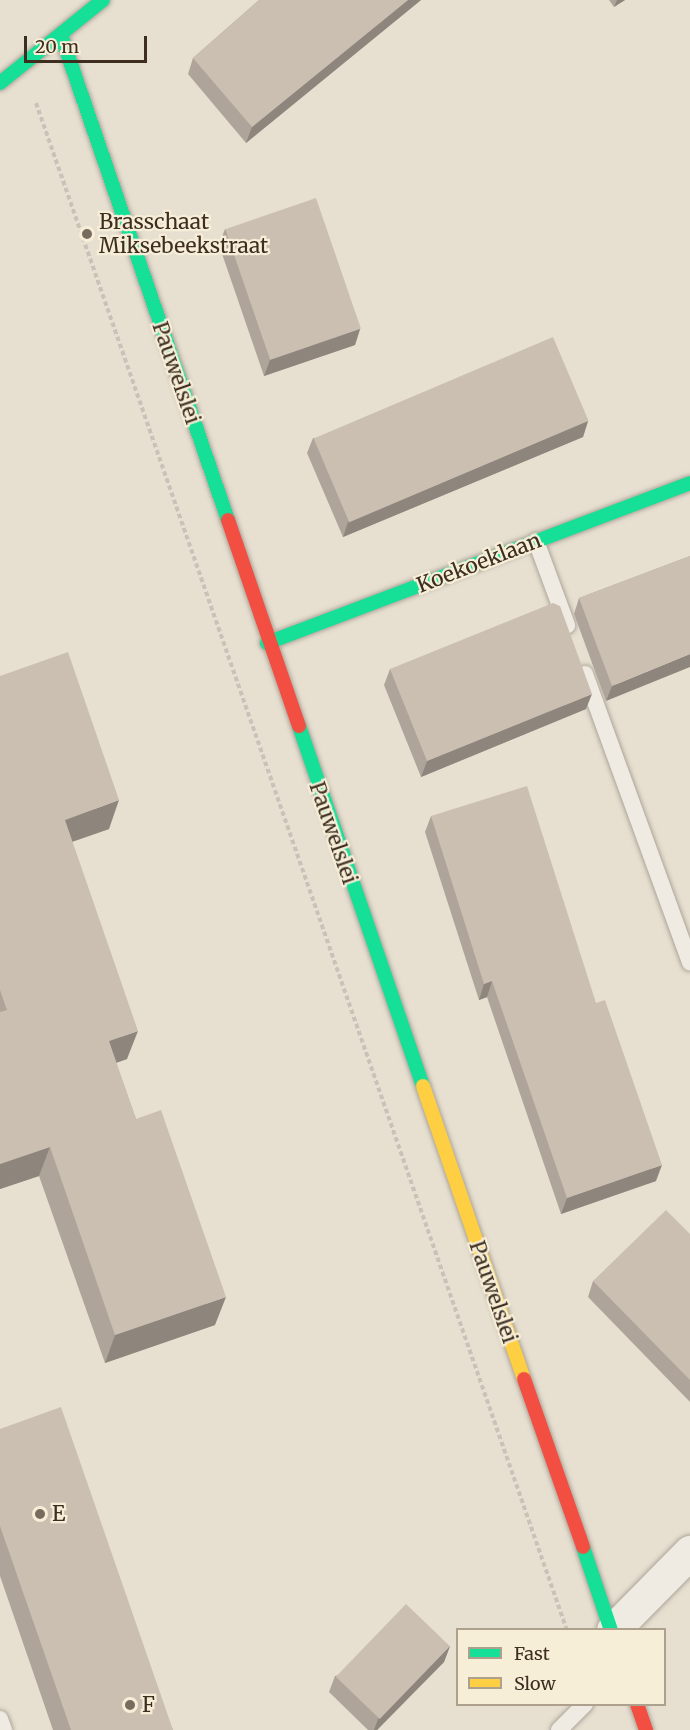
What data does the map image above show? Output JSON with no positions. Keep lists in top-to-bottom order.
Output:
{
  "streets": {
    "street": ["Pauwelslei", "Koekoeklaan"]
  },
  "crossings": [
    ["Pauwelslei", "Koekoeklaan"]
  ],
  "places": ["Brasschaat Miksebeekstraat", "E", "F"],
  "legend": ["Fast", "Slow"],
  "scale_bar": "20 m"
}
